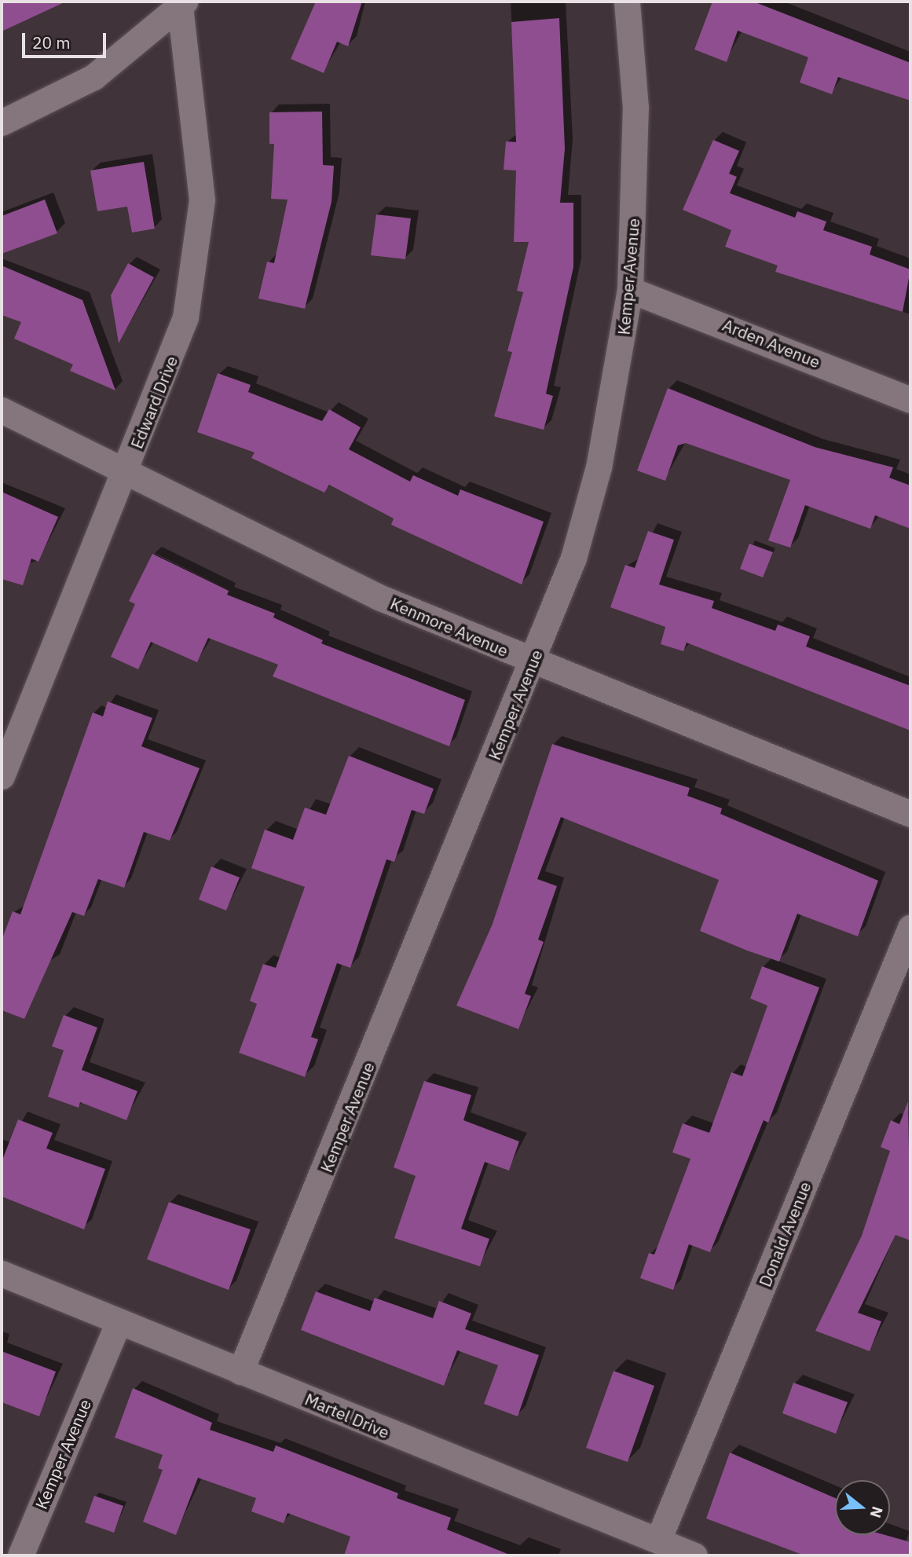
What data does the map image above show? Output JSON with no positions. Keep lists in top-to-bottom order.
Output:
{
  "streets": {
    "street": [
      "Kemper Avenue",
      "Arden Avenue",
      "Edward Drive",
      "Kenmore Avenue",
      "Donald Avenue",
      "Martel Drive"
    ]
  },
  "crossings": [
    ["Kemper Avenue", "Arden Avenue"],
    ["Kemper Avenue", "Kenmore Avenue"],
    ["Kemper Avenue", "Martel Drive"],
    ["Edward Drive", "Kenmore Avenue"],
    ["Donald Avenue", "Martel Drive"]
  ],
  "scale_bar": "20 m",
  "north": "right"
}
